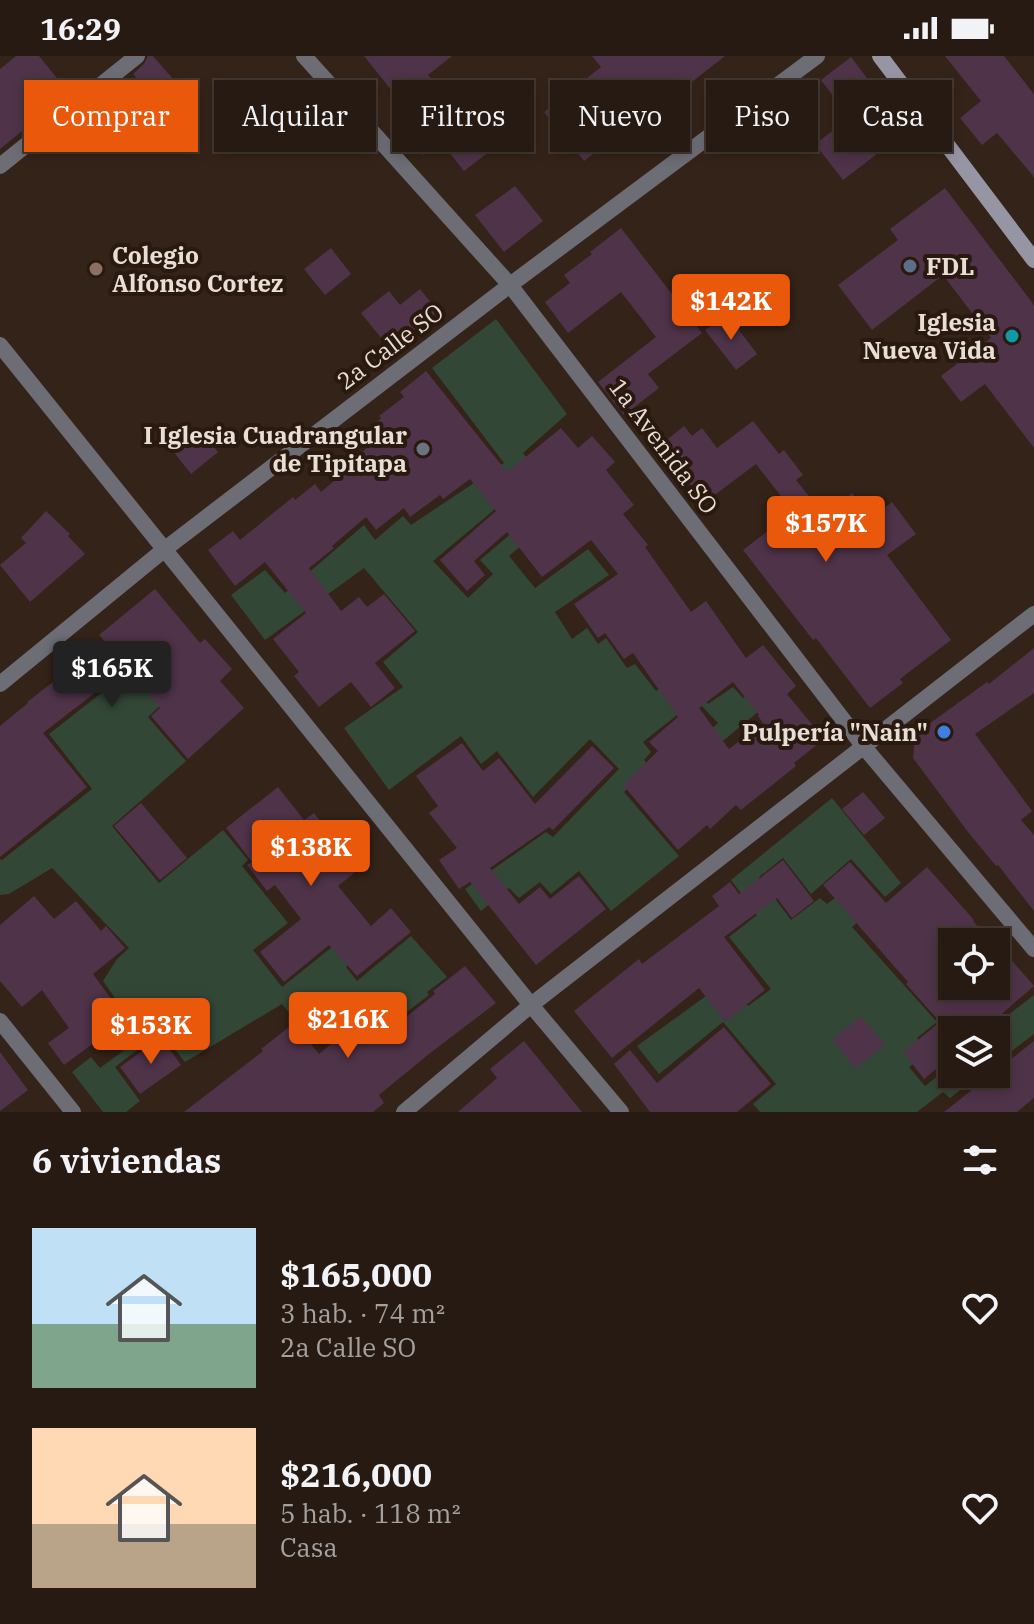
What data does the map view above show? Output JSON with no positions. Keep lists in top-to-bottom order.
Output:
{
  "streets": {
    "street": ["2a Calle SO", "1a Avenida SO"]
  },
  "crossings": [
    ["2a Calle SO", "1a Avenida SO"]
  ],
  "places": [
    "FDL",
    "Colegio Alfonso Cortez",
    "Iglesia Nueva Vida",
    "I Iglesia Cuadrangular de Tipitapa",
    "Pulpería \"Nain\""
  ],
  "page": {
    "status": "16:29",
    "chip": [
      "Comprar",
      "Alquilar",
      "Filtros",
      "Nuevo",
      "Piso",
      "Casa"
    ],
    "price": [
      "$142K",
      "$157K",
      "$165K",
      "$138K",
      "$216K",
      "$153K"
    ],
    "heading": "6 viviendas",
    "list": [
      {
        "name": "$165,000",
        "note": "3 hab. · 74 m² · 2a Calle SO"
      },
      {
        "name": "$216,000",
        "note": "5 hab. · 118 m² · Casa"
      }
    ]
  }
}
